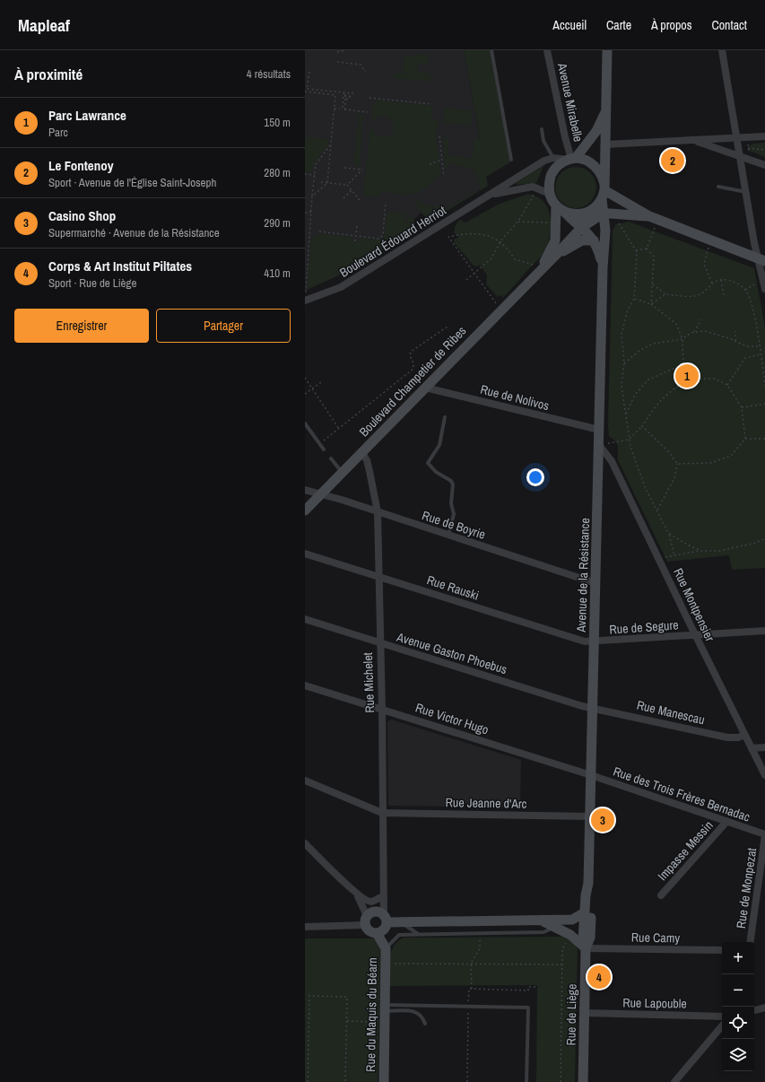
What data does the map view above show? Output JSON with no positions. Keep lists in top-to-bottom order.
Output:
{
  "streets": {
    "street": [
      "Avenue Mirabelle",
      "Boulevard Édouard Herriot",
      "Boulevard Champetier de Ribes",
      "Rue de Nolivos",
      "Rue de Boyrie",
      "Avenue de la Résistance",
      "Rue Rauski",
      "Rue Montpensier",
      "Rue de Segure",
      "Avenue Gaston Phoebus",
      "Rue Michelet",
      "Rue Manescau",
      "Rue Victor Hugo",
      "Rue des Trois Frères Bernadac",
      "Rue Jeanne d'Arc",
      "Impasse Messin",
      "Rue de Monpezat",
      "Rue Camy",
      "Rue Lapouble",
      "Rue du Maquis du Béarn",
      "Rue de Liège"
    ]
  },
  "crossings": [
    ["Avenue Mirabelle", "Boulevard Édouard Herriot"],
    ["Avenue Mirabelle", "Boulevard Champetier de Ribes"],
    ["Avenue Mirabelle", "Avenue de la Résistance"],
    ["Boulevard Édouard Herriot", "Boulevard Champetier de Ribes"],
    ["Boulevard Édouard Herriot", "Avenue de la Résistance"],
    ["Boulevard Champetier de Ribes", "Rue de Nolivos"],
    ["Boulevard Champetier de Ribes", "Rue de Boyrie"],
    ["Boulevard Champetier de Ribes", "Avenue de la Résistance"],
    ["Boulevard Champetier de Ribes", "Rue Michelet"],
    ["Rue de Nolivos", "Avenue de la Résistance"],
    ["Rue de Boyrie", "Avenue de la Résistance"],
    ["Rue de Boyrie", "Rue Michelet"],
    ["Avenue de la Résistance", "Rue Rauski"],
    ["Avenue de la Résistance", "Rue Montpensier"],
    ["Avenue de la Résistance", "Rue de Segure"],
    ["Avenue de la Résistance", "Avenue Gaston Phoebus"],
    ["Avenue de la Résistance", "Rue Manescau"],
    ["Avenue de la Résistance", "Rue Victor Hugo"],
    ["Avenue de la Résistance", "Rue des Trois Frères Bernadac"],
    ["Avenue de la Résistance", "Rue Jeanne d'Arc"],
    ["Avenue de la Résistance", "Rue de Liège"],
    ["Rue Rauski", "Rue de Segure"],
    ["Rue Rauski", "Rue Michelet"],
    ["Rue Montpensier", "Rue de Segure"],
    ["Rue Montpensier", "Rue Manescau"],
    ["Avenue Gaston Phoebus", "Rue Michelet"],
    ["Avenue Gaston Phoebus", "Rue Manescau"],
    ["Rue Michelet", "Rue Victor Hugo"],
    ["Rue Michelet", "Rue Jeanne d'Arc"],
    ["Rue Michelet", "Rue du Maquis du Béarn"],
    ["Rue Victor Hugo", "Rue des Trois Frères Bernadac"],
    ["Rue des Trois Frères Bernadac", "Impasse Messin"],
    ["Rue des Trois Frères Bernadac", "Rue de Monpezat"],
    ["Rue Camy", "Rue de Liège"],
    ["Rue Lapouble", "Rue de Liège"]
  ],
  "page": {
    "header": "Mapleaf",
    "nav": [
      "Accueil",
      "Carte",
      "À propos",
      "Contact"
    ],
    "heading": ["À proximité", "4 résultats"],
    "list": [
      {
        "mark": "1",
        "name": "Parc Lawrance",
        "note": "Parc",
        "value": "150 m"
      },
      {
        "mark": "2",
        "name": "Le Fontenoy",
        "note": "Sport · Avenue de l'Église Saint-Joseph",
        "value": "280 m"
      },
      {
        "mark": "3",
        "name": "Casino Shop",
        "note": "Supermarché · Avenue de la Résistance",
        "value": "290 m"
      },
      {
        "mark": "4",
        "name": "Corps & Art Institut Piltates",
        "note": "Sport · Rue de Liège",
        "value": "410 m"
      }
    ],
    "pins": [
      "2",
      "1",
      "3",
      "4"
    ],
    "buttons": ["Enregistrer", "Partager"],
    "map_buttons": ["+", "−"]
  }
}
